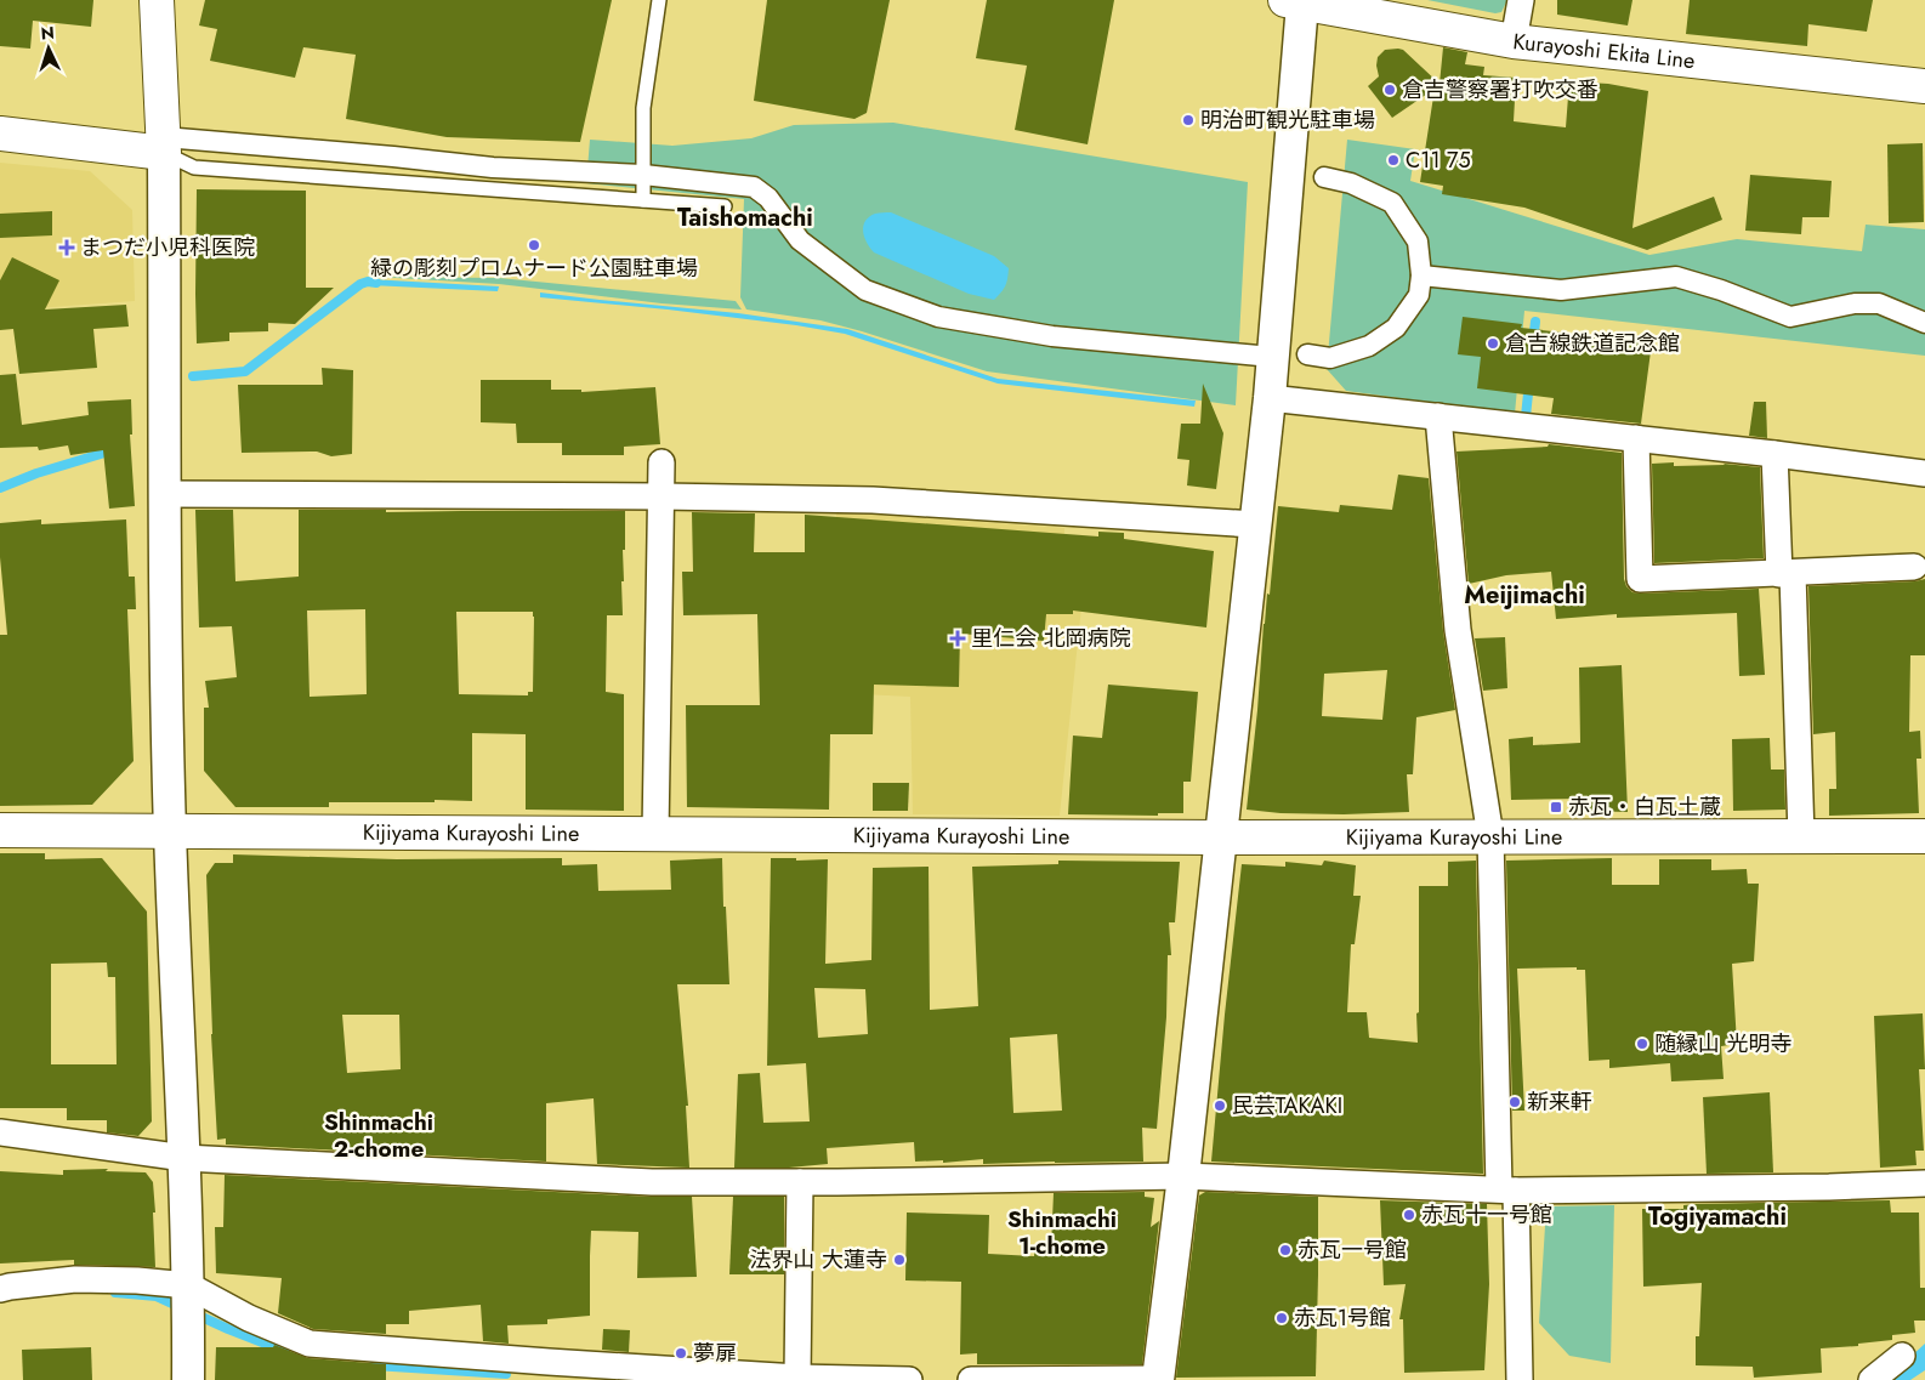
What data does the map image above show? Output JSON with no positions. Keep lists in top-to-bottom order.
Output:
{
  "streets": {
    "main road": ["Kurayoshi Ekita Line", "Kijiyama Kurayoshi Line"]
  },
  "districts": [
    "Taishomachi",
    "Meijimachi",
    "Shinmachi 2-chome",
    "Togiyamachi",
    "Shinmachi 1-chome"
  ],
  "places": {
    "other": [
      "倉吉警察署打吹交番",
      "明治町観光駐車場",
      "C11 75",
      "緑の彫刻プロムナード公園駐車場",
      "倉吉線鉄道記念館",
      "随縁山 光明寺",
      "新来軒",
      "民芸TAKAKI",
      "赤瓦十一号館",
      "赤瓦一号館",
      "法界山 大蓮寺",
      "赤瓦1号館",
      "夢扉"
    ],
    "health": ["まつだ小児科医院", "里仁会 北岡病院"],
    "transit": ["赤瓦・白瓦土蔵"]
  },
  "north": "top"
}
